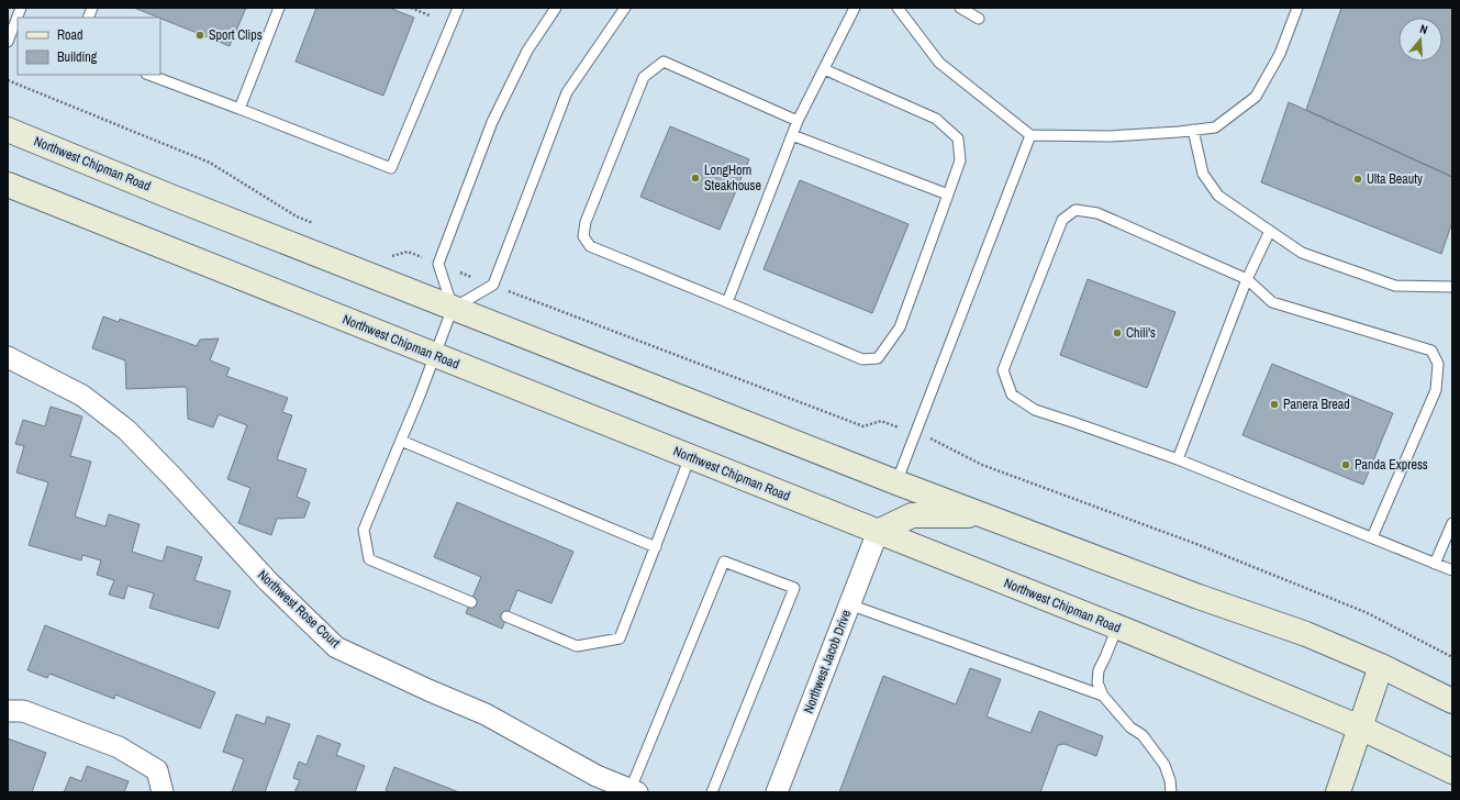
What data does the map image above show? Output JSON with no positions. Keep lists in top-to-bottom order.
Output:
{
  "streets": {
    "main road": ["Northwest Chipman Road"],
    "street": ["Northwest Rose Court", "Northwest Jacob Drive"]
  },
  "crossings": [
    ["Northwest Chipman Road", "Northwest Jacob Drive"]
  ],
  "places": [
    "Sport Clips",
    "LongHorn Steakhouse",
    "Ulta Beauty",
    "Chili's",
    "Panera Bread",
    "Panda Express"
  ],
  "legend": ["Road", "Building"],
  "north": "top"
}
